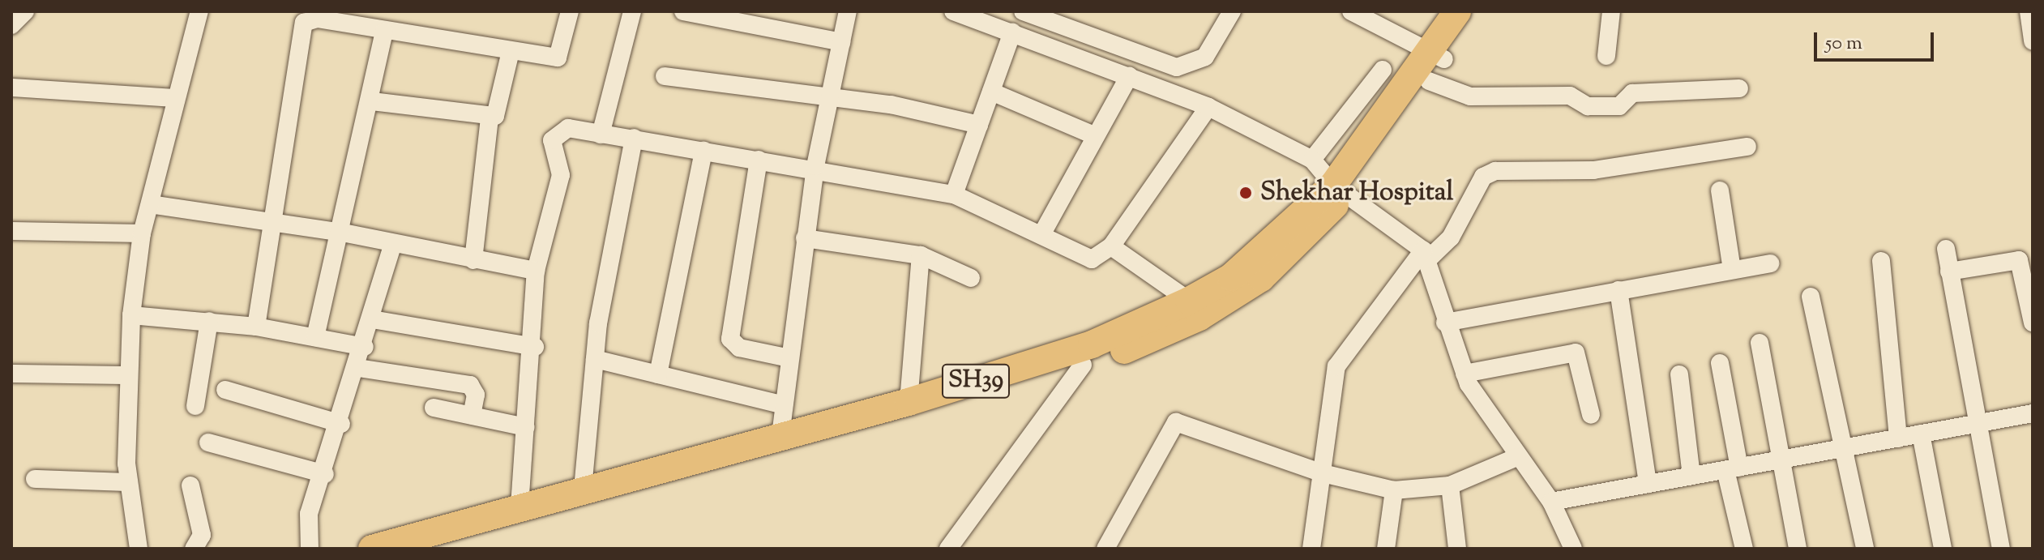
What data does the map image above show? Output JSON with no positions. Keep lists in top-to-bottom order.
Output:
{
  "streets": {
    "main road": ["SH39"]
  },
  "places": ["Shekhar Hospital"],
  "scale_bar": "50 m"
}
